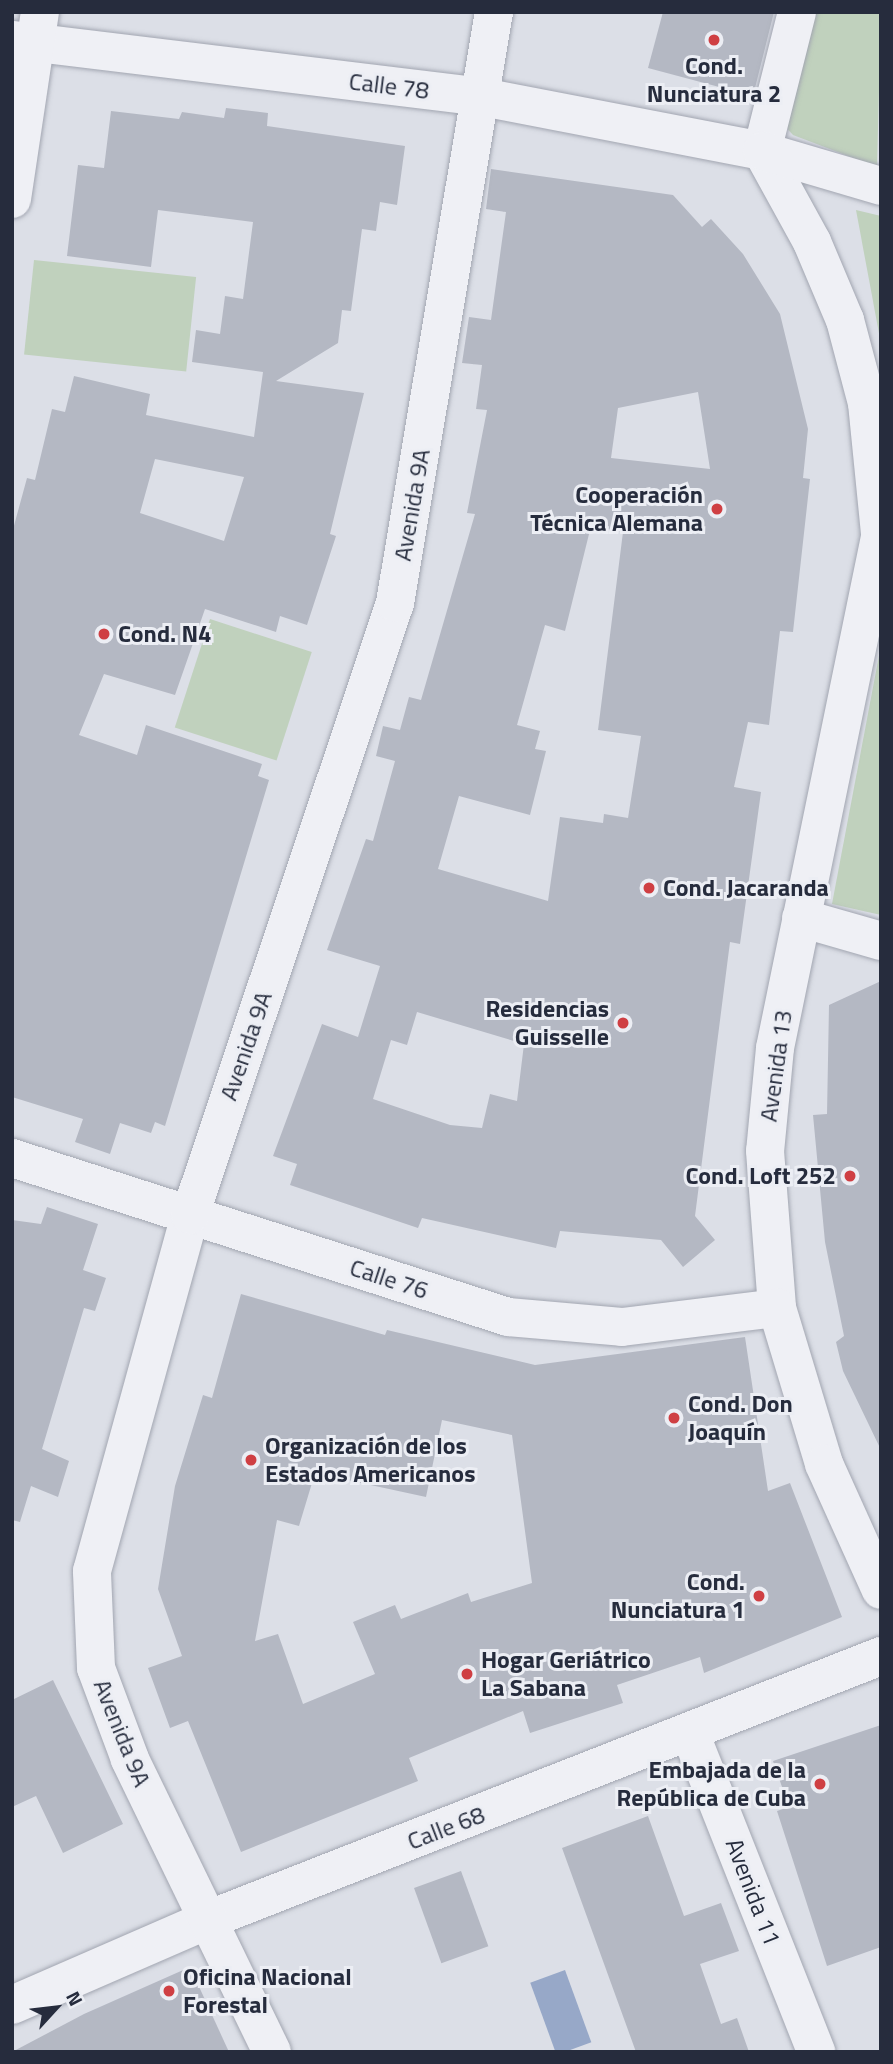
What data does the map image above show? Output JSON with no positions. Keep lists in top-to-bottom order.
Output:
{
  "streets": {
    "street": [
      "Calle 78",
      "Avenida 9A",
      "Avenida 13",
      "Calle 76",
      "Calle 68",
      "Avenida 11"
    ]
  },
  "crossings": [
    ["Calle 78", "Avenida 9A"],
    ["Avenida 9A", "Calle 76"],
    ["Avenida 9A", "Calle 68"],
    ["Avenida 13", "Calle 76"],
    ["Calle 68", "Avenida 11"]
  ],
  "places": [
    "Cond. Nunciatura 2",
    "Cooperación Técnica Alemana",
    "Cond. N4",
    "Cond. Jacaranda",
    "Residencias Guisselle",
    "Cond. Loft 252",
    "Cond. Don Joaquín",
    "Organización de los Estados Americanos",
    "Cond. Nunciatura 1",
    "Hogar Geriátrico La Sabana",
    "Embajada de la República de Cuba",
    "Oficina Nacional Forestal"
  ],
  "north": "top right"
}
